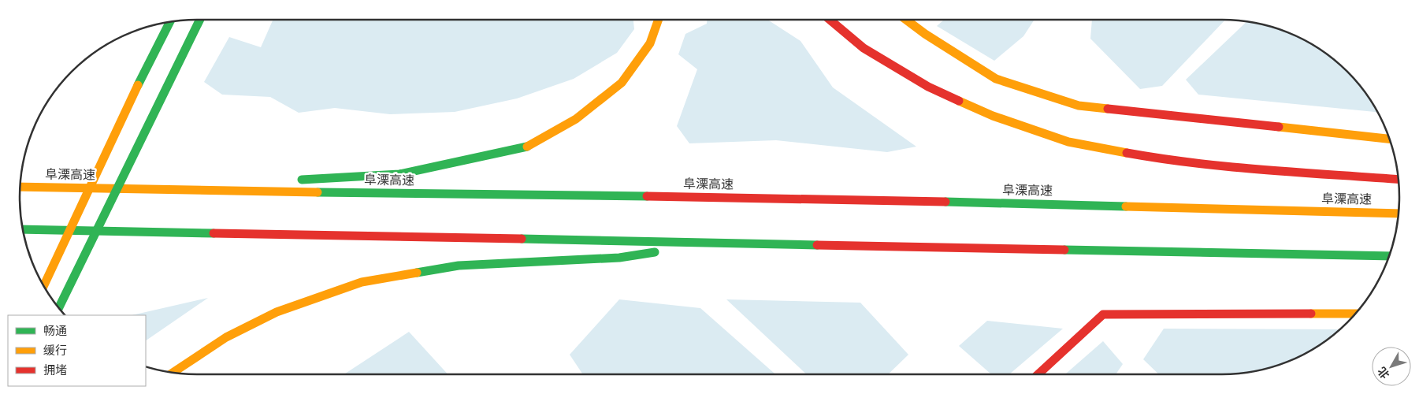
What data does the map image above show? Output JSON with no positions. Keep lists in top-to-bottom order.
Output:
{
  "streets": {
    "main road": ["阜溧高速"]
  },
  "legend": ["畅通", "缓行", "拥堵"],
  "north": "bottom left"
}
